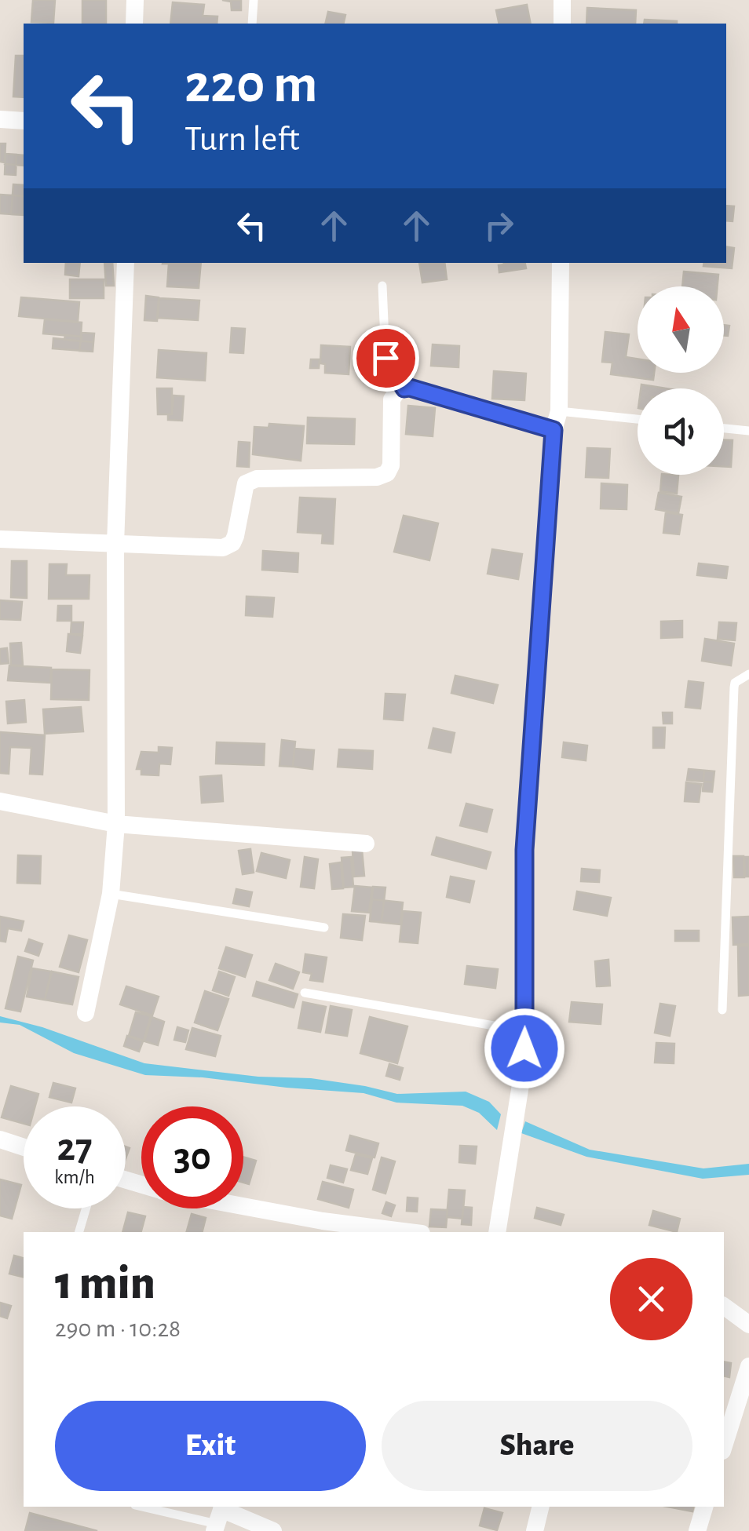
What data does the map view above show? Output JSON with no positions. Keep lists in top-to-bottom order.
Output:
{
  "north": "top",
  "page": {
    "turn": ["220 m", "Turn left"],
    "speed": "27 km/h",
    "limit": "30",
    "heading": ["1 min", "290 m · 10:28"],
    "buttons": ["Exit", "Share"]
  }
}
